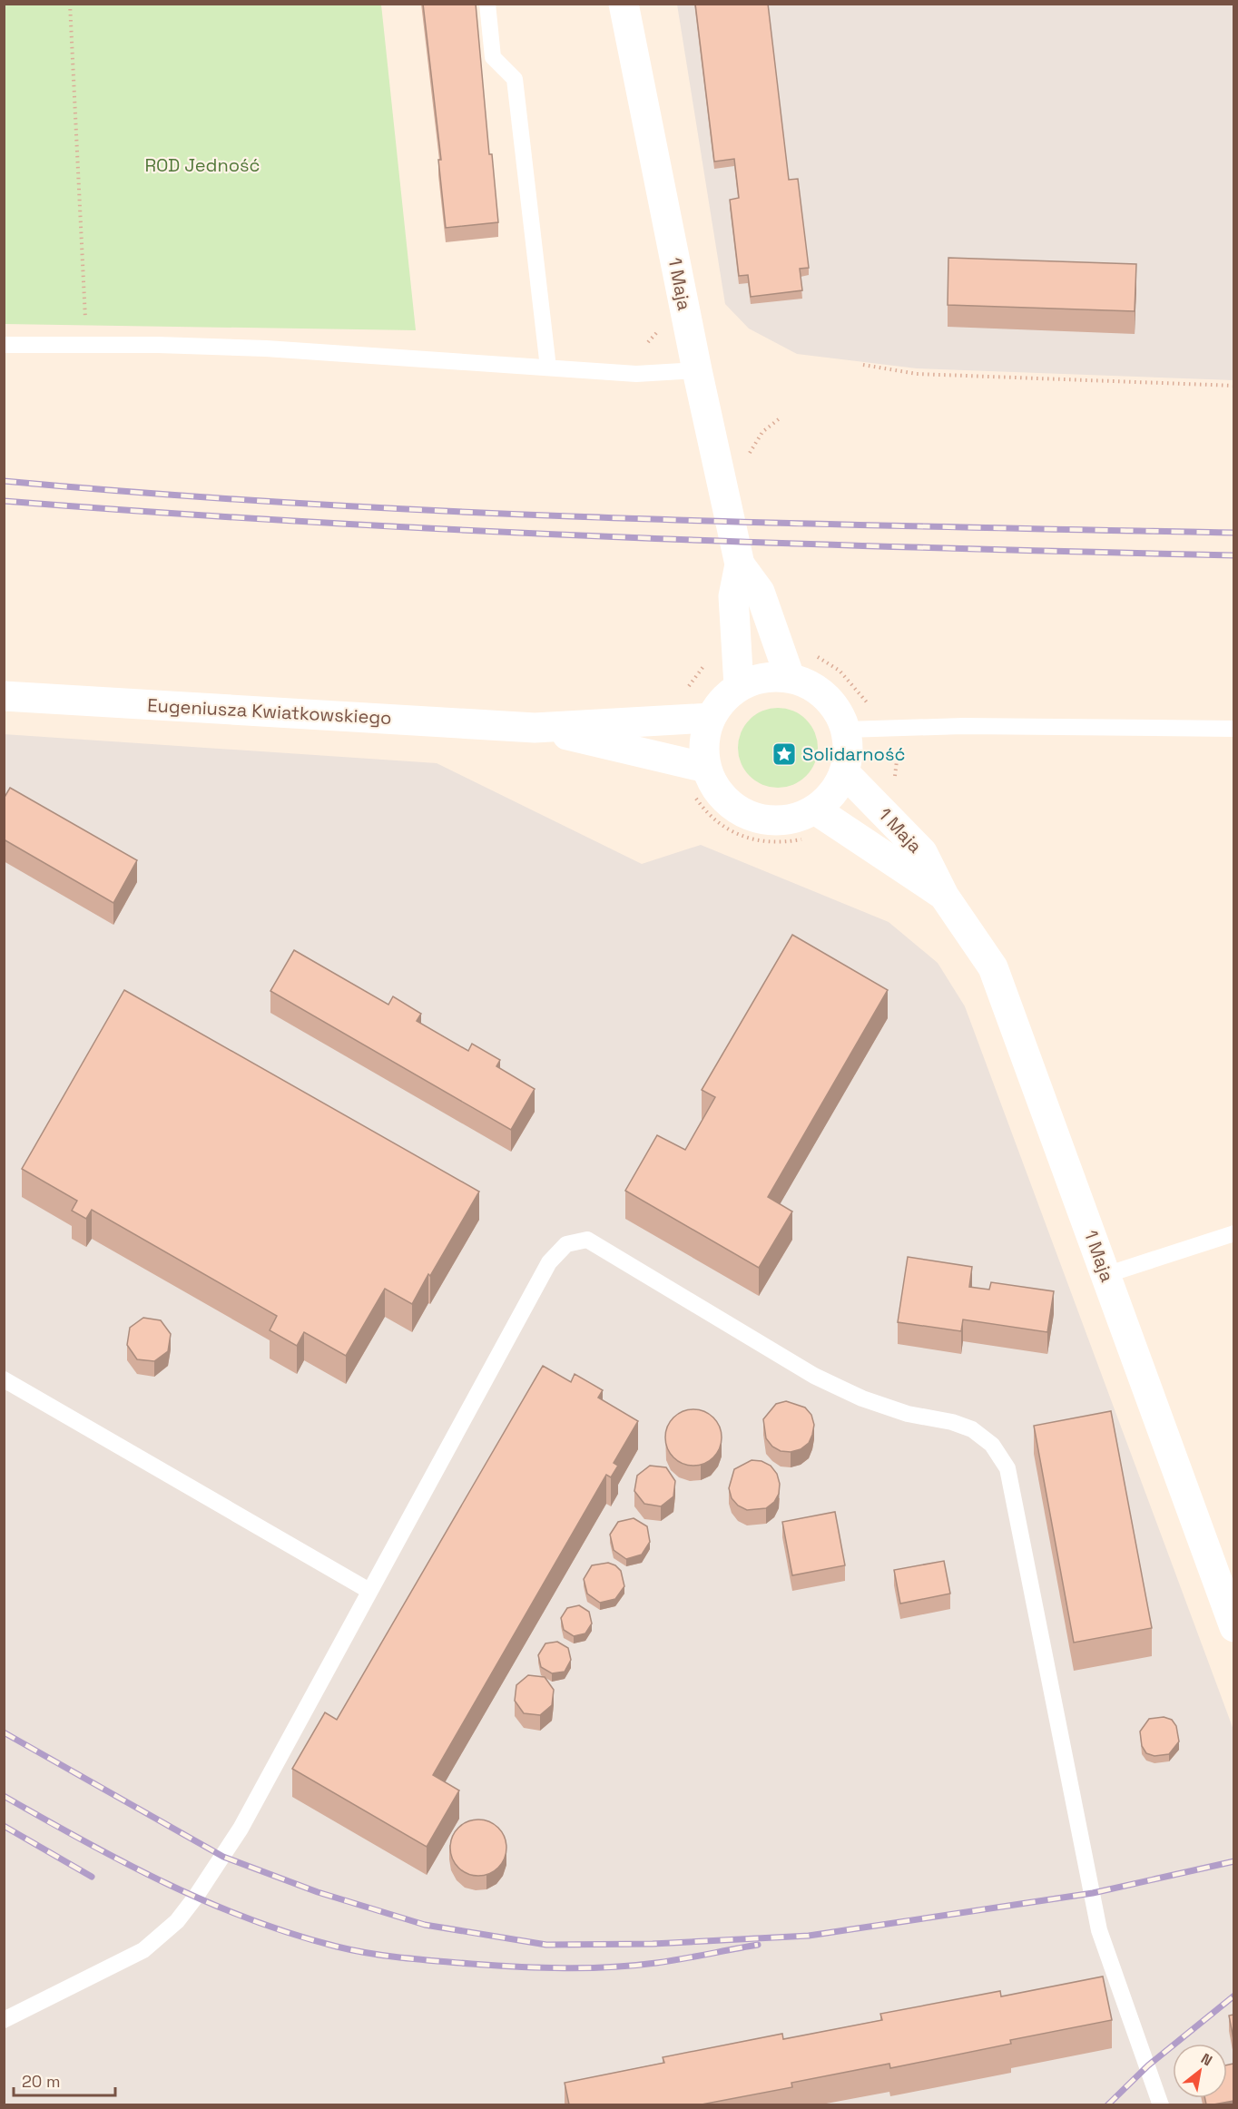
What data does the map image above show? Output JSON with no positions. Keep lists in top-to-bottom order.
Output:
{
  "streets": {
    "street": ["1 Maja", "Eugeniusza Kwiatkowskiego"]
  },
  "crossings": [
    ["1 Maja", "Eugeniusza Kwiatkowskiego"]
  ],
  "parks": ["ROD Jedność"],
  "places": {
    "place": ["Solidarność"]
  },
  "scale_bar": "20 m",
  "north": "top right"
}
